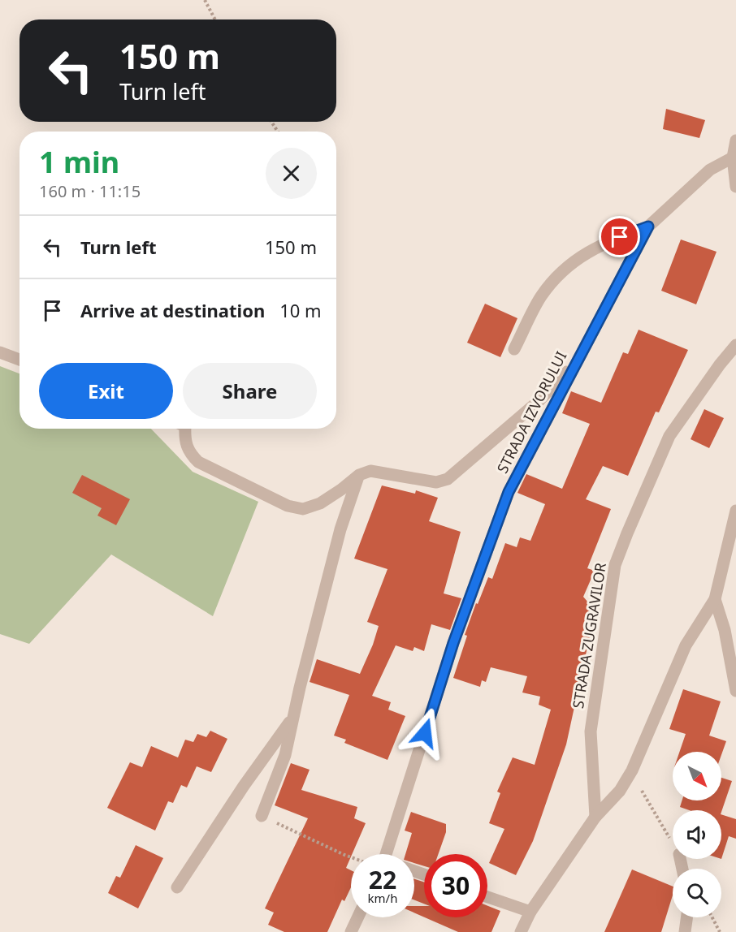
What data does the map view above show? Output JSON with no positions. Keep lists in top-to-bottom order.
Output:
{
  "streets": {
    "street": ["STRADA IZVORULUI", "STRADA ZUGRAVILOR"]
  },
  "north": "bottom right",
  "page": {
    "turn": ["150 m", "Turn left"],
    "heading": ["1 min", "160 m · 11:15"],
    "list": [
      {
        "name": "Turn left",
        "value": "150 m"
      },
      {
        "name": "Arrive at destination",
        "value": "10 m"
      }
    ],
    "buttons": ["Exit", "Share"],
    "speed": "22 km/h",
    "limit": "30"
  }
}
